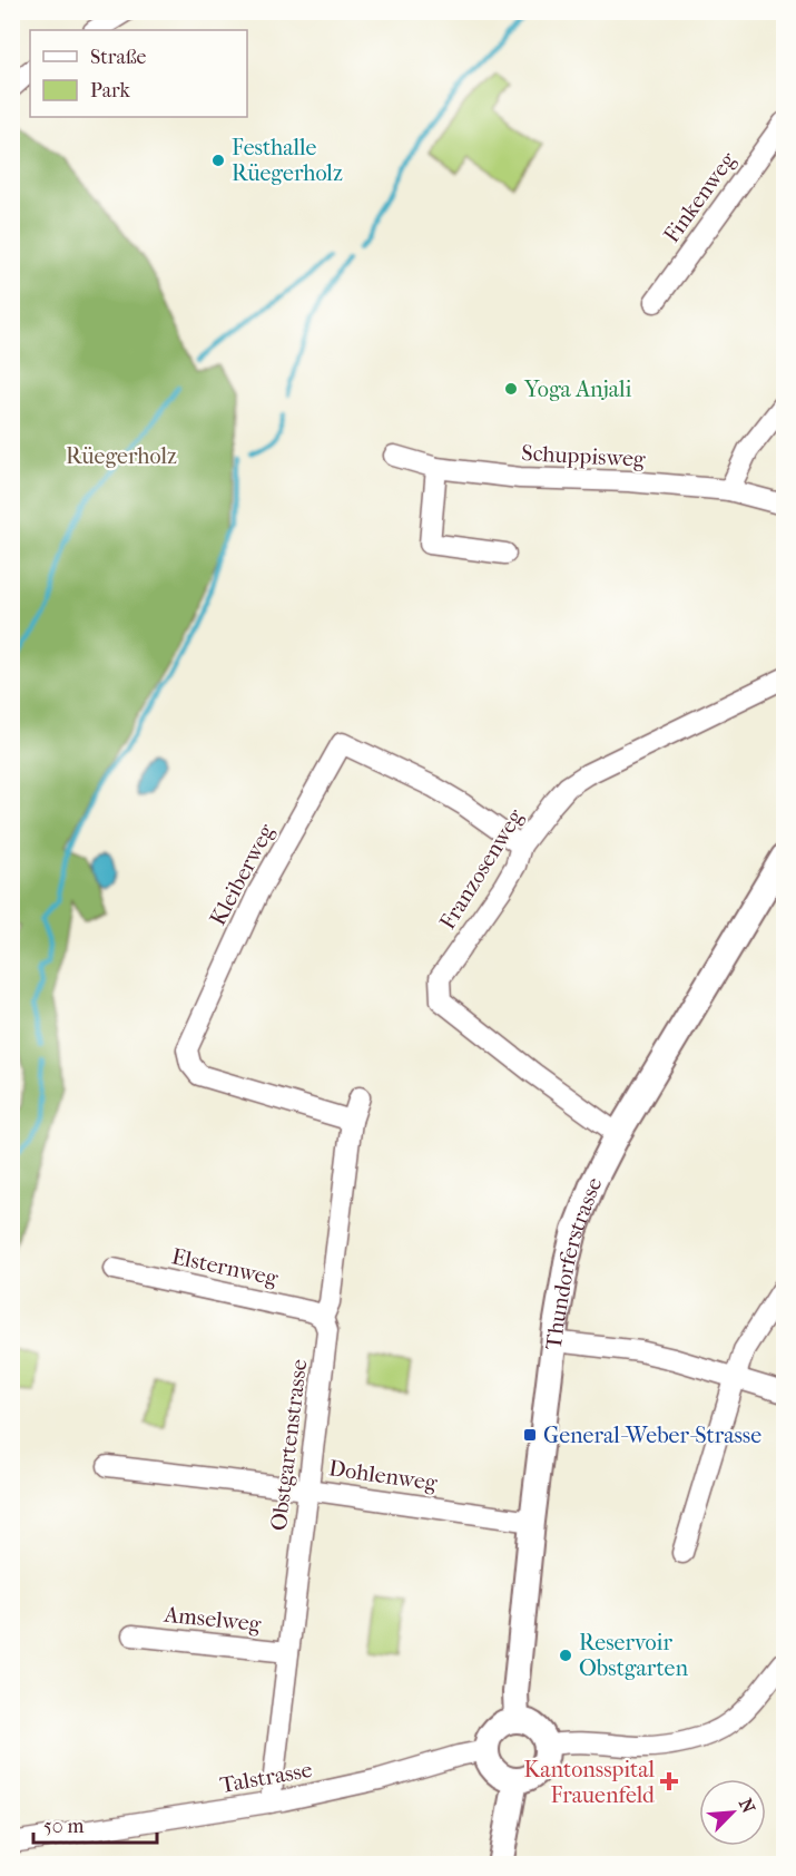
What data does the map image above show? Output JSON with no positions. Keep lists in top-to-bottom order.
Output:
{
  "streets": {
    "street": [
      "Finkenweg",
      "Schuppisweg",
      "Franzosenweg",
      "Kleiberweg",
      "Thundorferstrasse",
      "Elsternweg",
      "Obstgartenstrasse",
      "Dohlenweg",
      "Amselweg",
      "Talstrasse"
    ]
  },
  "crossings": [
    ["Franzosenweg", "Kleiberweg"],
    ["Franzosenweg", "Thundorferstrasse"],
    ["Kleiberweg", "Obstgartenstrasse"],
    ["Thundorferstrasse", "Dohlenweg"],
    ["Thundorferstrasse", "Talstrasse"],
    ["Elsternweg", "Obstgartenstrasse"],
    ["Obstgartenstrasse", "Dohlenweg"],
    ["Obstgartenstrasse", "Amselweg"],
    ["Obstgartenstrasse", "Talstrasse"]
  ],
  "parks": ["Rüegerholz"],
  "places": {
    "other": ["Festhalle Rüegerholz", "Yoga Anjali", "Reservoir Obstgarten"],
    "transit": ["General-Weber-Strasse"],
    "health": ["Kantonsspital Frauenfeld"]
  },
  "legend": ["Straße", "Park"],
  "scale_bar": "50 m",
  "north": "top right"
}
